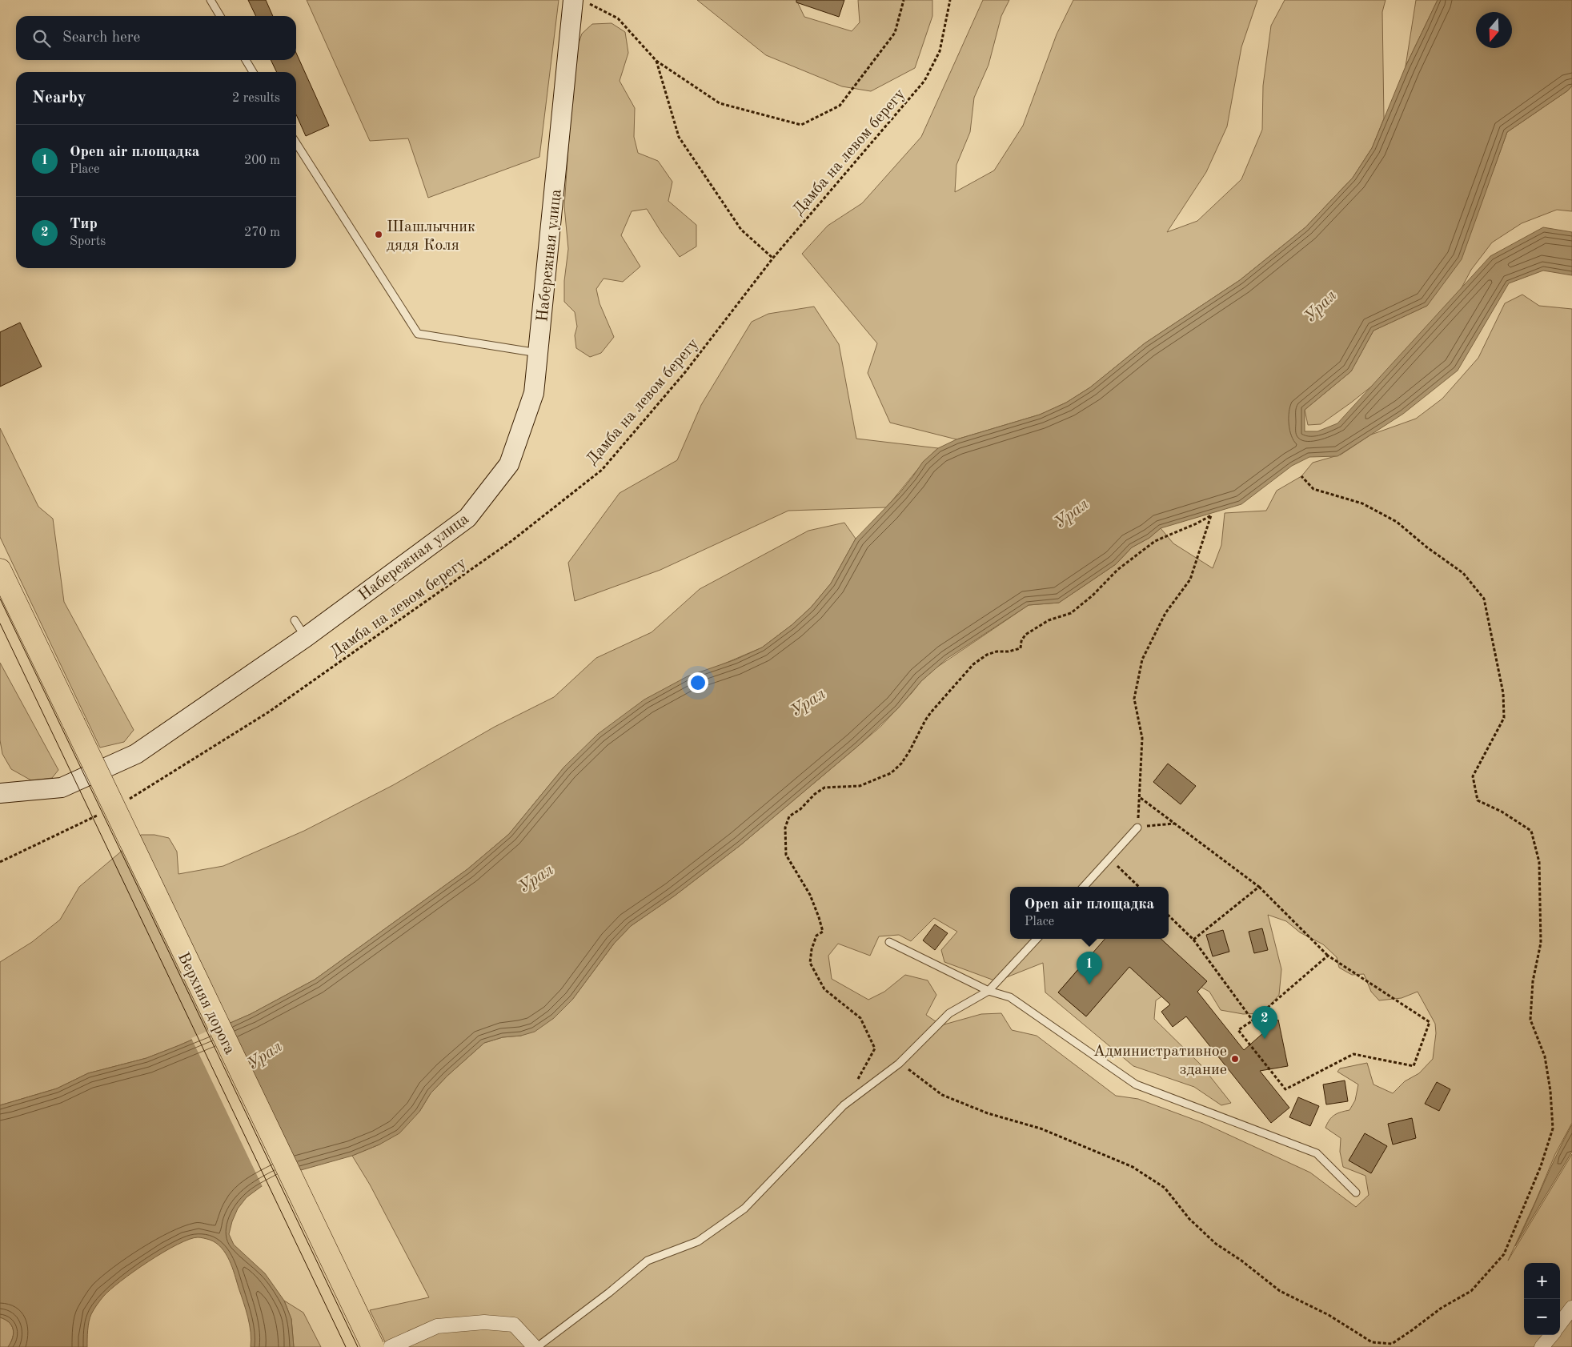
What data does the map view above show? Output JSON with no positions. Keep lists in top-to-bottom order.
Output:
{
  "streets": {
    "main road": ["Набережная улица", "Верхняя дорога"],
    "path": ["Дамба на левом берегу"]
  },
  "water": ["Урал"],
  "places": ["Шашлычник дядя Коля", "Административное здание"],
  "north": "bottom",
  "page": {
    "search": "Search here",
    "heading": ["Nearby", "2 results"],
    "list": [
      {
        "mark": "1",
        "name": "Open air площадка",
        "note": "Place",
        "value": "200 m"
      },
      {
        "mark": "2",
        "name": "Тир",
        "note": "Sports",
        "value": "270 m"
      }
    ],
    "popup": ["Open air площадка", "Place"],
    "pins": ["1", "2"],
    "map_buttons": ["+", "−"]
  }
}
